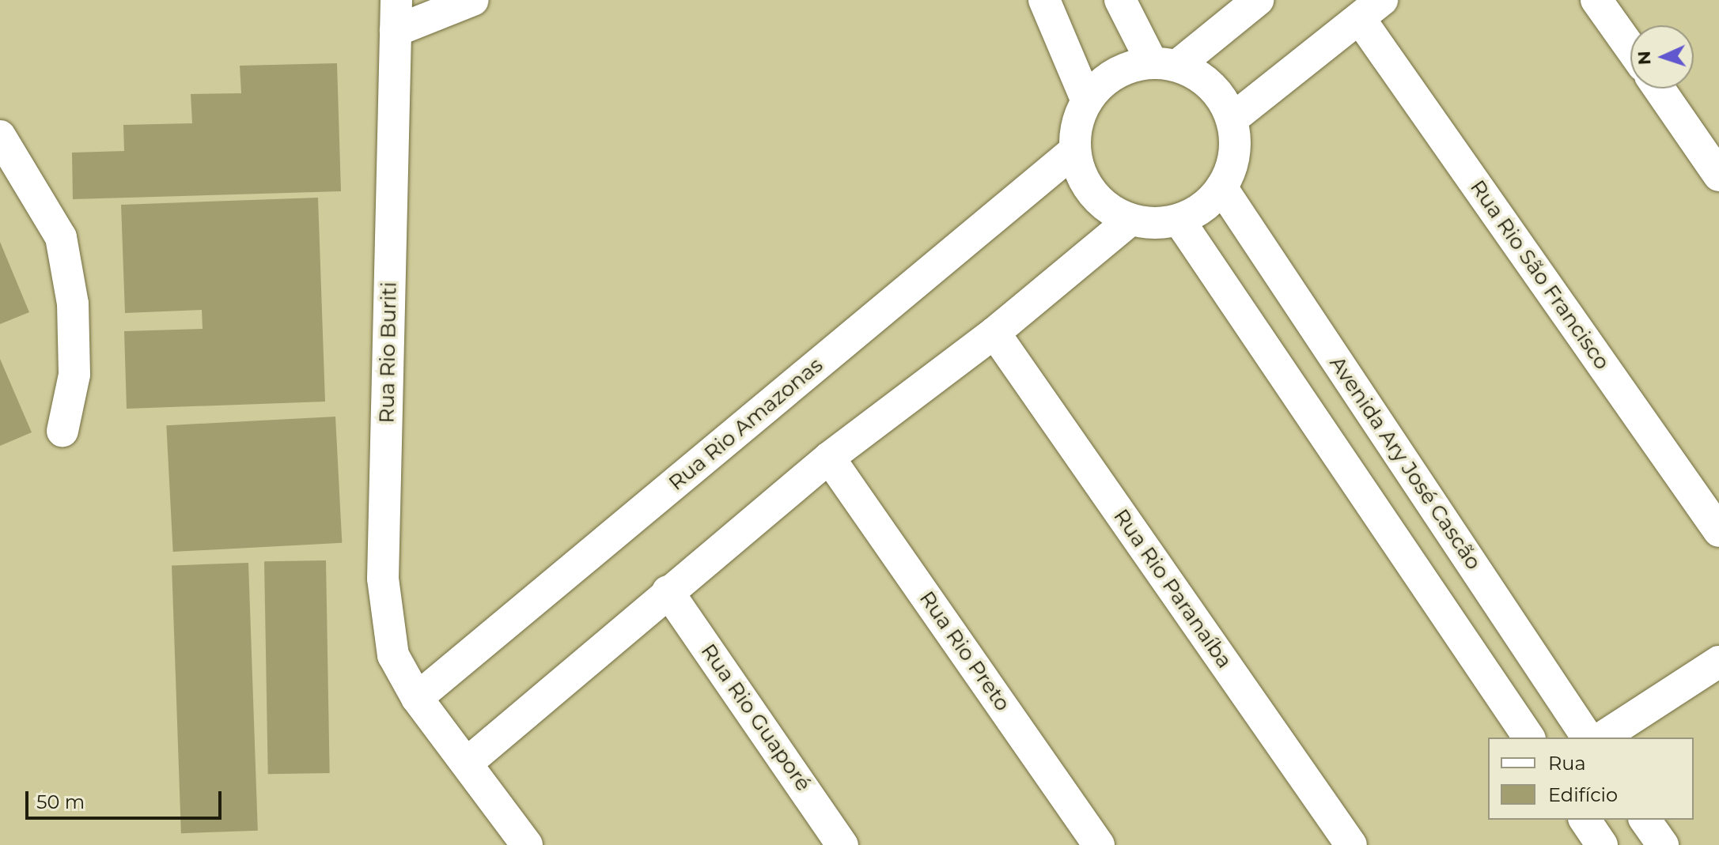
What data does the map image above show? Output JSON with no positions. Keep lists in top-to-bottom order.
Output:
{
  "streets": {
    "street": [
      "Rua Rio São Francisco",
      "Rua Rio Buriti",
      "Rua Rio Amazonas",
      "Avenida Ary José Cascão",
      "Rua Rio Paranaíba",
      "Rua Rio Preto",
      "Rua Rio Guaporé"
    ]
  },
  "crossings": [
    ["Rua Rio Buriti", "Rua Rio Amazonas"],
    ["Rua Rio Amazonas", "Avenida Ary José Cascão"]
  ],
  "legend": ["Rua", "Edifício"],
  "scale_bar": "50 m",
  "north": "left"
}
